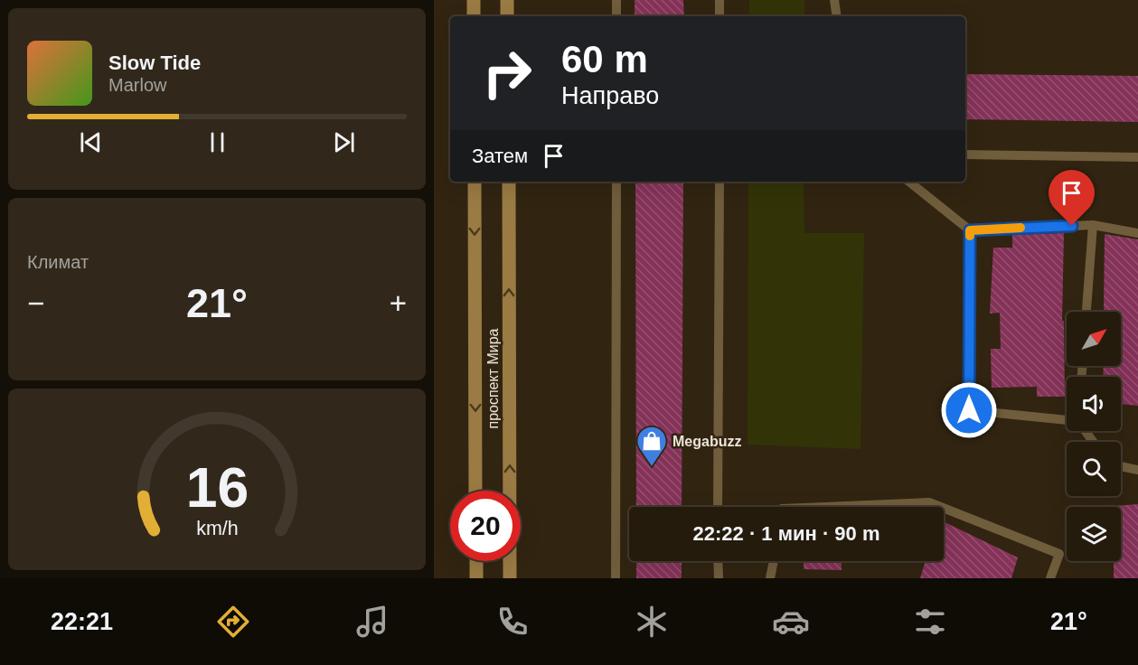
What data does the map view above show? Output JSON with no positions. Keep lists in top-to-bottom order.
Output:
{
  "streets": {
    "main road": ["проспект Мира"]
  },
  "places": {
    "shop": ["Megabuzz"]
  },
  "north": "top right",
  "page": {
    "turn": ["60 m", "Направо"],
    "song": ["Slow Tide", "Marlow"],
    "then": "Затем",
    "tile": "Климат",
    "heat": ["−", "21°", "+"],
    "limit": "20",
    "trip": "22:22 · 1 мин · 90 m",
    "tabs": ["22:21", "21°"],
    "gauge": ["16", "km/h"]
  }
}
